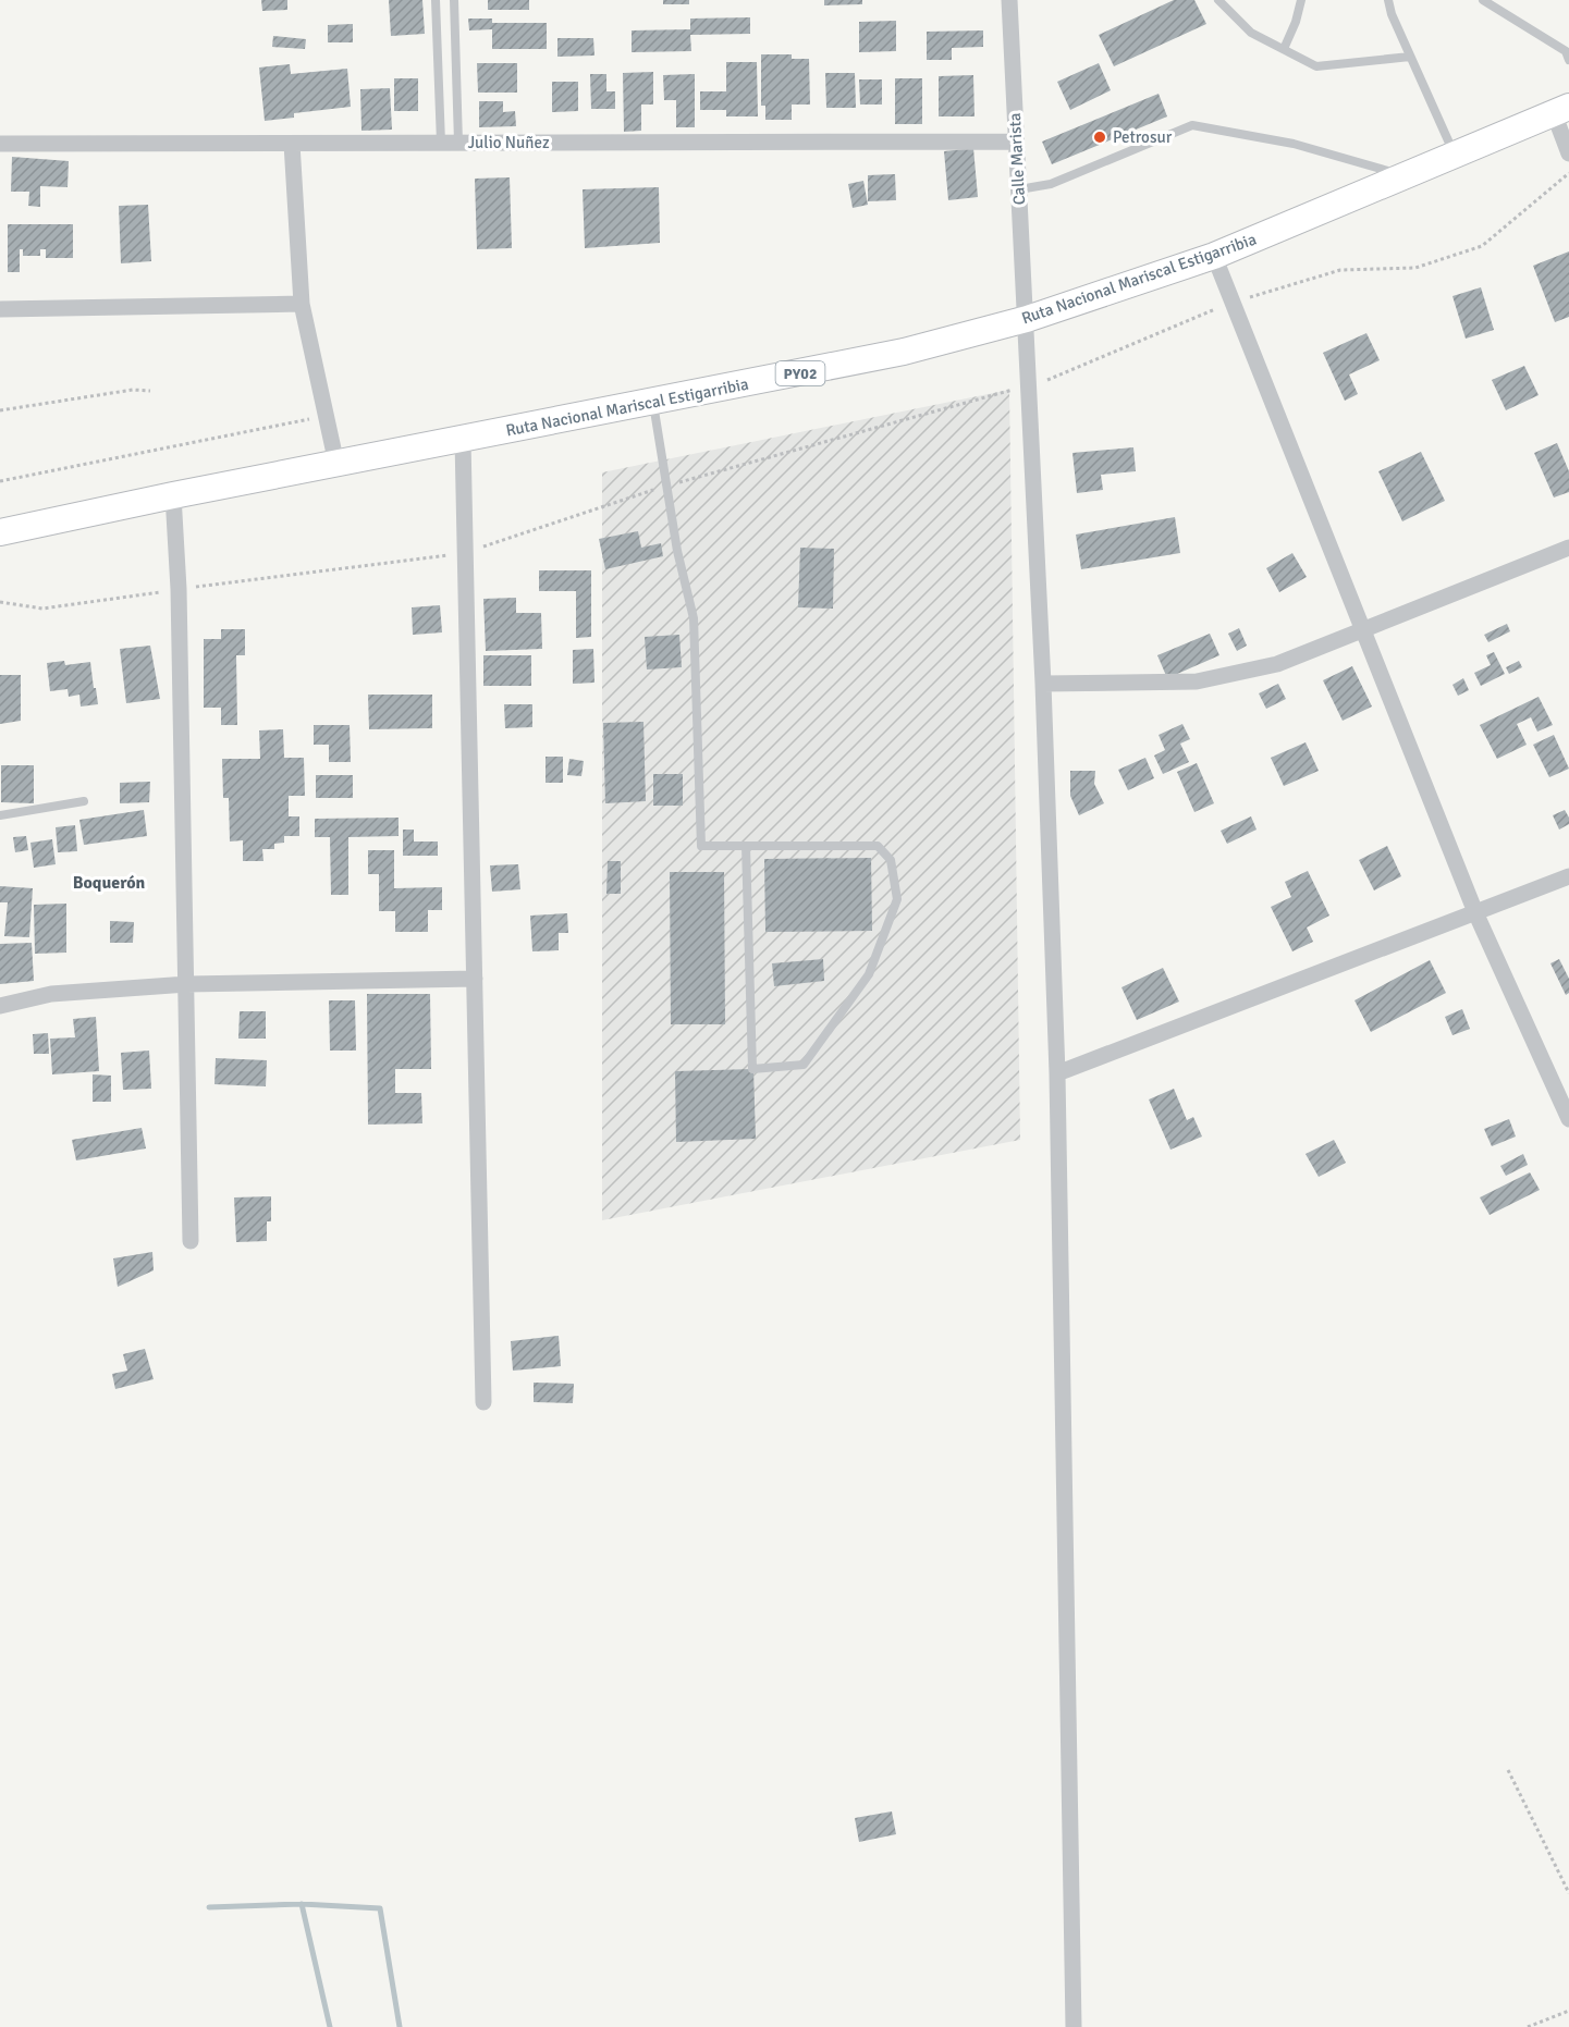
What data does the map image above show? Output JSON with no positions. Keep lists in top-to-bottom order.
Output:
{
  "streets": {
    "main road": ["Ruta Nacional Mariscal Estigarribia", "PY02"],
    "street": ["Julio Nuñez", "Calle Marista"]
  },
  "crossings": [
    ["Julio Nuñez", "Calle Marista"],
    ["Calle Marista", "Ruta Nacional Mariscal Estigarribia"]
  ],
  "districts": ["Boquerón"],
  "places": ["Petrosur"]
}
